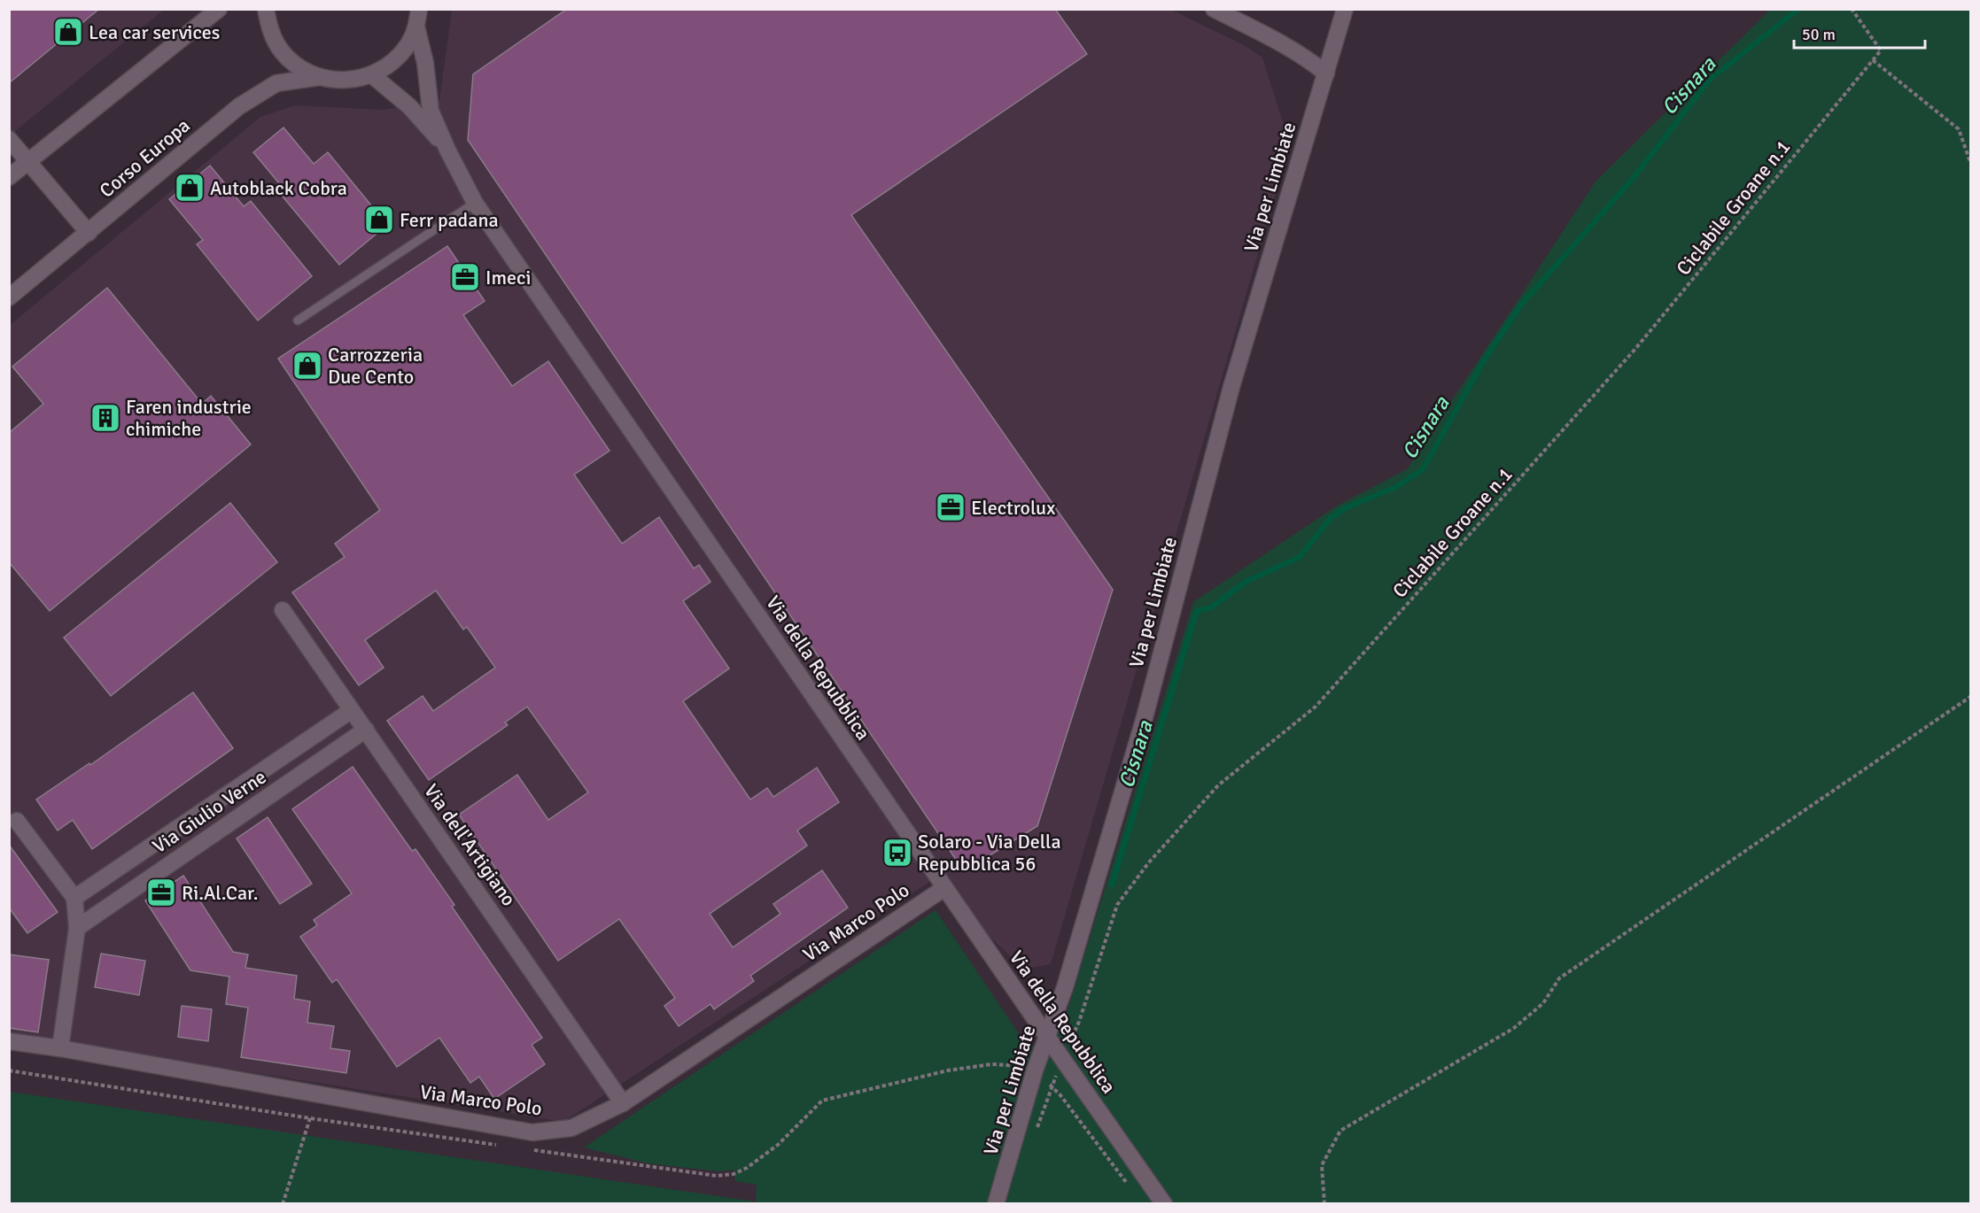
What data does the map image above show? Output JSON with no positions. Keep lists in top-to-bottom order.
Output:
{
  "streets": {
    "street": [
      "Corso Europa",
      "Via per Limbiate",
      "Via della Repubblica",
      "Via Giulio Verne",
      "Via dell'Artigiano",
      "Via Marco Polo"
    ],
    "path": ["Ciclabile Groane n.1"]
  },
  "crossings": [
    ["Via per Limbiate", "Via della Repubblica"],
    ["Ciclabile Groane n.1", "Via della Repubblica"],
    ["Via della Repubblica", "Via Marco Polo"],
    ["Via Giulio Verne", "Via dell'Artigiano"],
    ["Via dell'Artigiano", "Via Marco Polo"]
  ],
  "water": ["Cisnara"],
  "places": {
    "shop": [
      "Lea car services",
      "Autoblack Cobra",
      "Ferr padana",
      "Carrozzeria Due Cento"
    ],
    "office": ["Imeci", "Electrolux", "Ri.Al.Car."],
    "building": ["Faren industrie chimiche"],
    "bus stop": ["Solaro - Via Della Repubblica 56"]
  },
  "scale_bar": "50 m"
}
